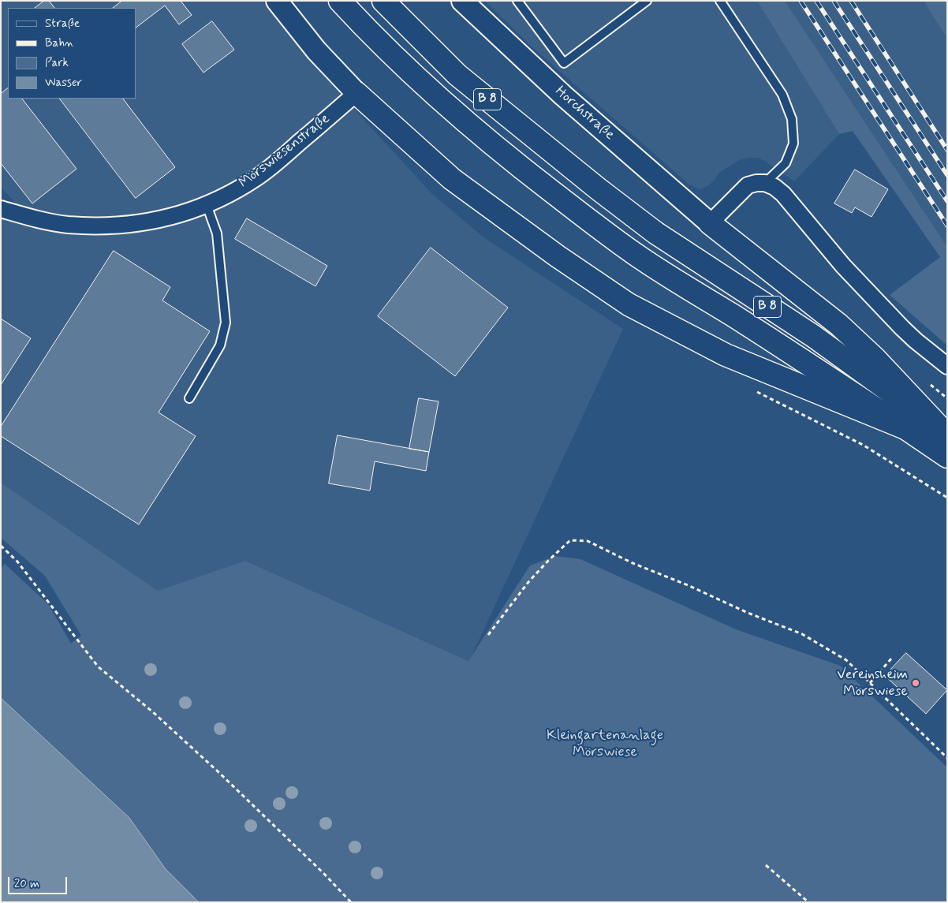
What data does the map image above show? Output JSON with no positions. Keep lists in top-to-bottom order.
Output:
{
  "streets": {
    "main road": ["B 8"],
    "street": ["Horchstraße", "Mörswiesenstraße"]
  },
  "parks": ["Kleingartenanlage Mörswiese"],
  "places": ["Vereinsheim Mörswiese"],
  "legend": [
    "Straße",
    "Bahn",
    "Park",
    "Wasser"
  ],
  "scale_bar": "20 m"
}
